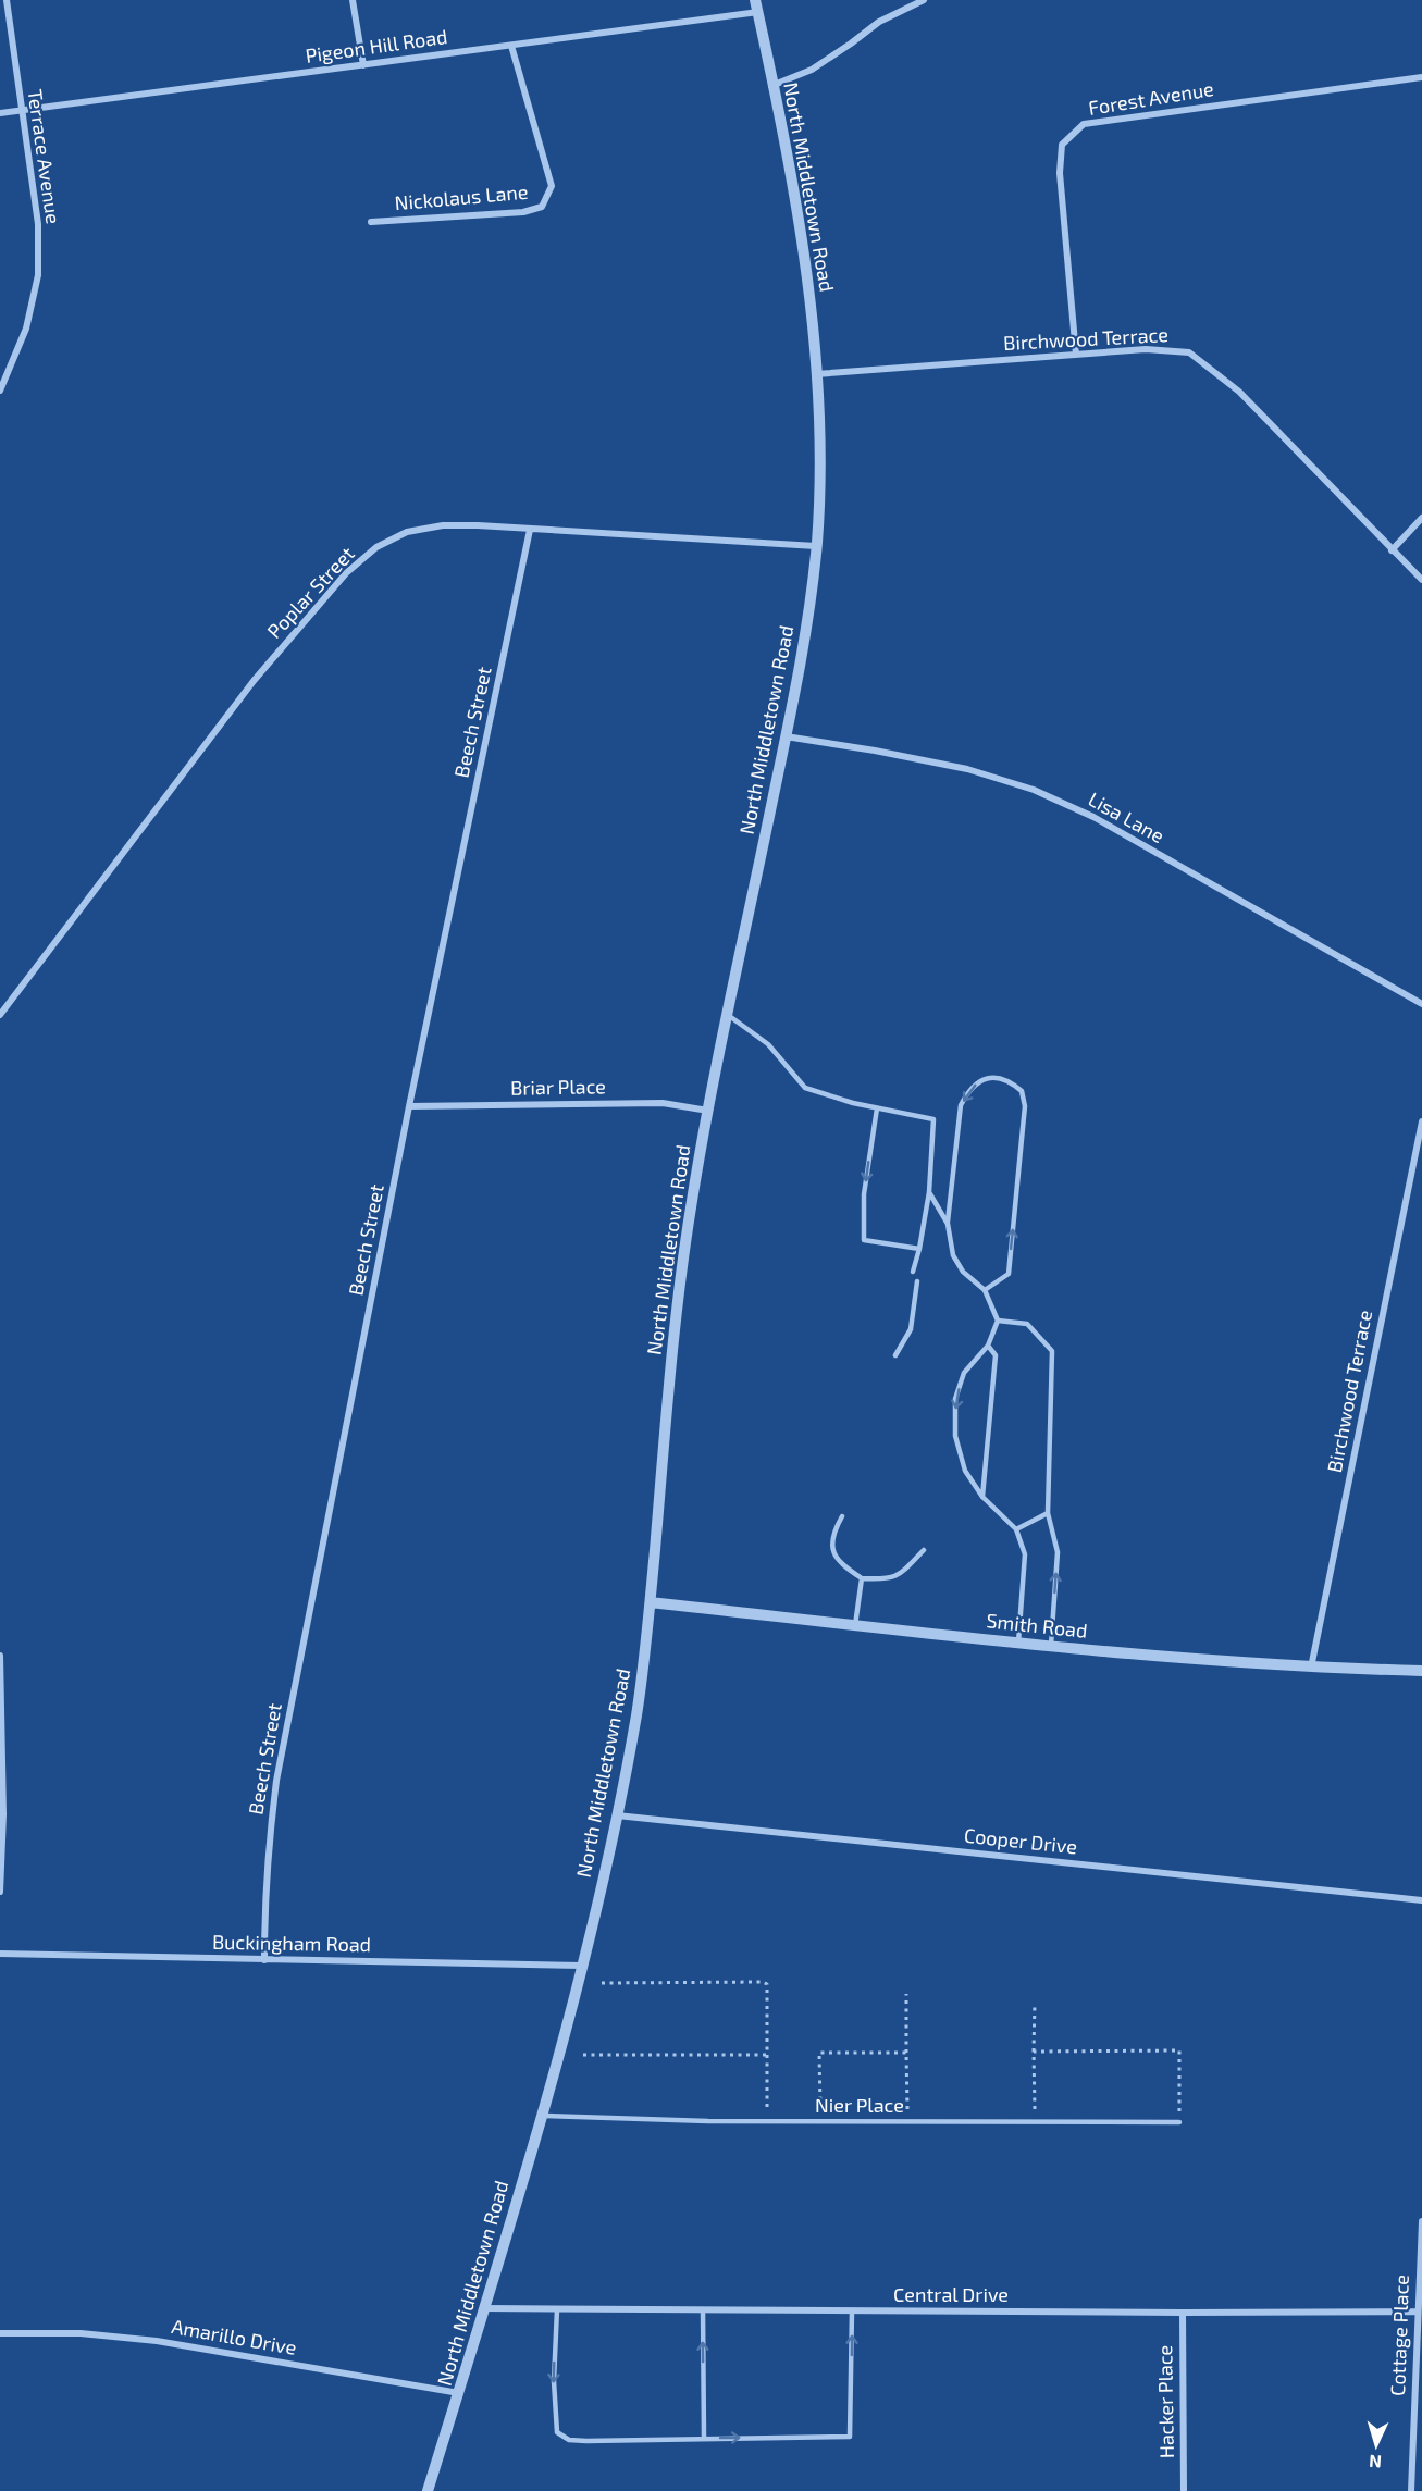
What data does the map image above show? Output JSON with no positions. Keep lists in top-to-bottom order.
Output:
{
  "streets": {
    "street": [
      "Pigeon Hill Road",
      "Forest Avenue",
      "Terrace Avenue",
      "North Middletown Road",
      "Nickolaus Lane",
      "Birchwood Terrace",
      "Poplar Street",
      "Beech Street",
      "Lisa Lane",
      "Briar Place",
      "Smith Road",
      "Cooper Drive",
      "Buckingham Road",
      "Central Drive",
      "Cottage Place",
      "Amarillo Drive",
      "Hacker Place"
    ],
    "lane": ["Nier Place"]
  },
  "crossings": [
    ["Pigeon Hill Road", "Terrace Avenue"],
    ["Pigeon Hill Road", "North Middletown Road"],
    ["Pigeon Hill Road", "Nickolaus Lane"],
    ["Forest Avenue", "Birchwood Terrace"],
    ["North Middletown Road", "Birchwood Terrace"],
    ["North Middletown Road", "Poplar Street"],
    ["North Middletown Road", "Lisa Lane"],
    ["North Middletown Road", "Briar Place"],
    ["North Middletown Road", "Smith Road"],
    ["North Middletown Road", "Cooper Drive"],
    ["North Middletown Road", "Buckingham Road"],
    ["North Middletown Road", "Nier Place"],
    ["North Middletown Road", "Central Drive"],
    ["North Middletown Road", "Amarillo Drive"],
    ["Birchwood Terrace", "Smith Road"],
    ["Poplar Street", "Beech Street"],
    ["Beech Street", "Briar Place"],
    ["Beech Street", "Buckingham Road"],
    ["Central Drive", "Cottage Place"],
    ["Central Drive", "Hacker Place"]
  ],
  "north": "bottom"
}
